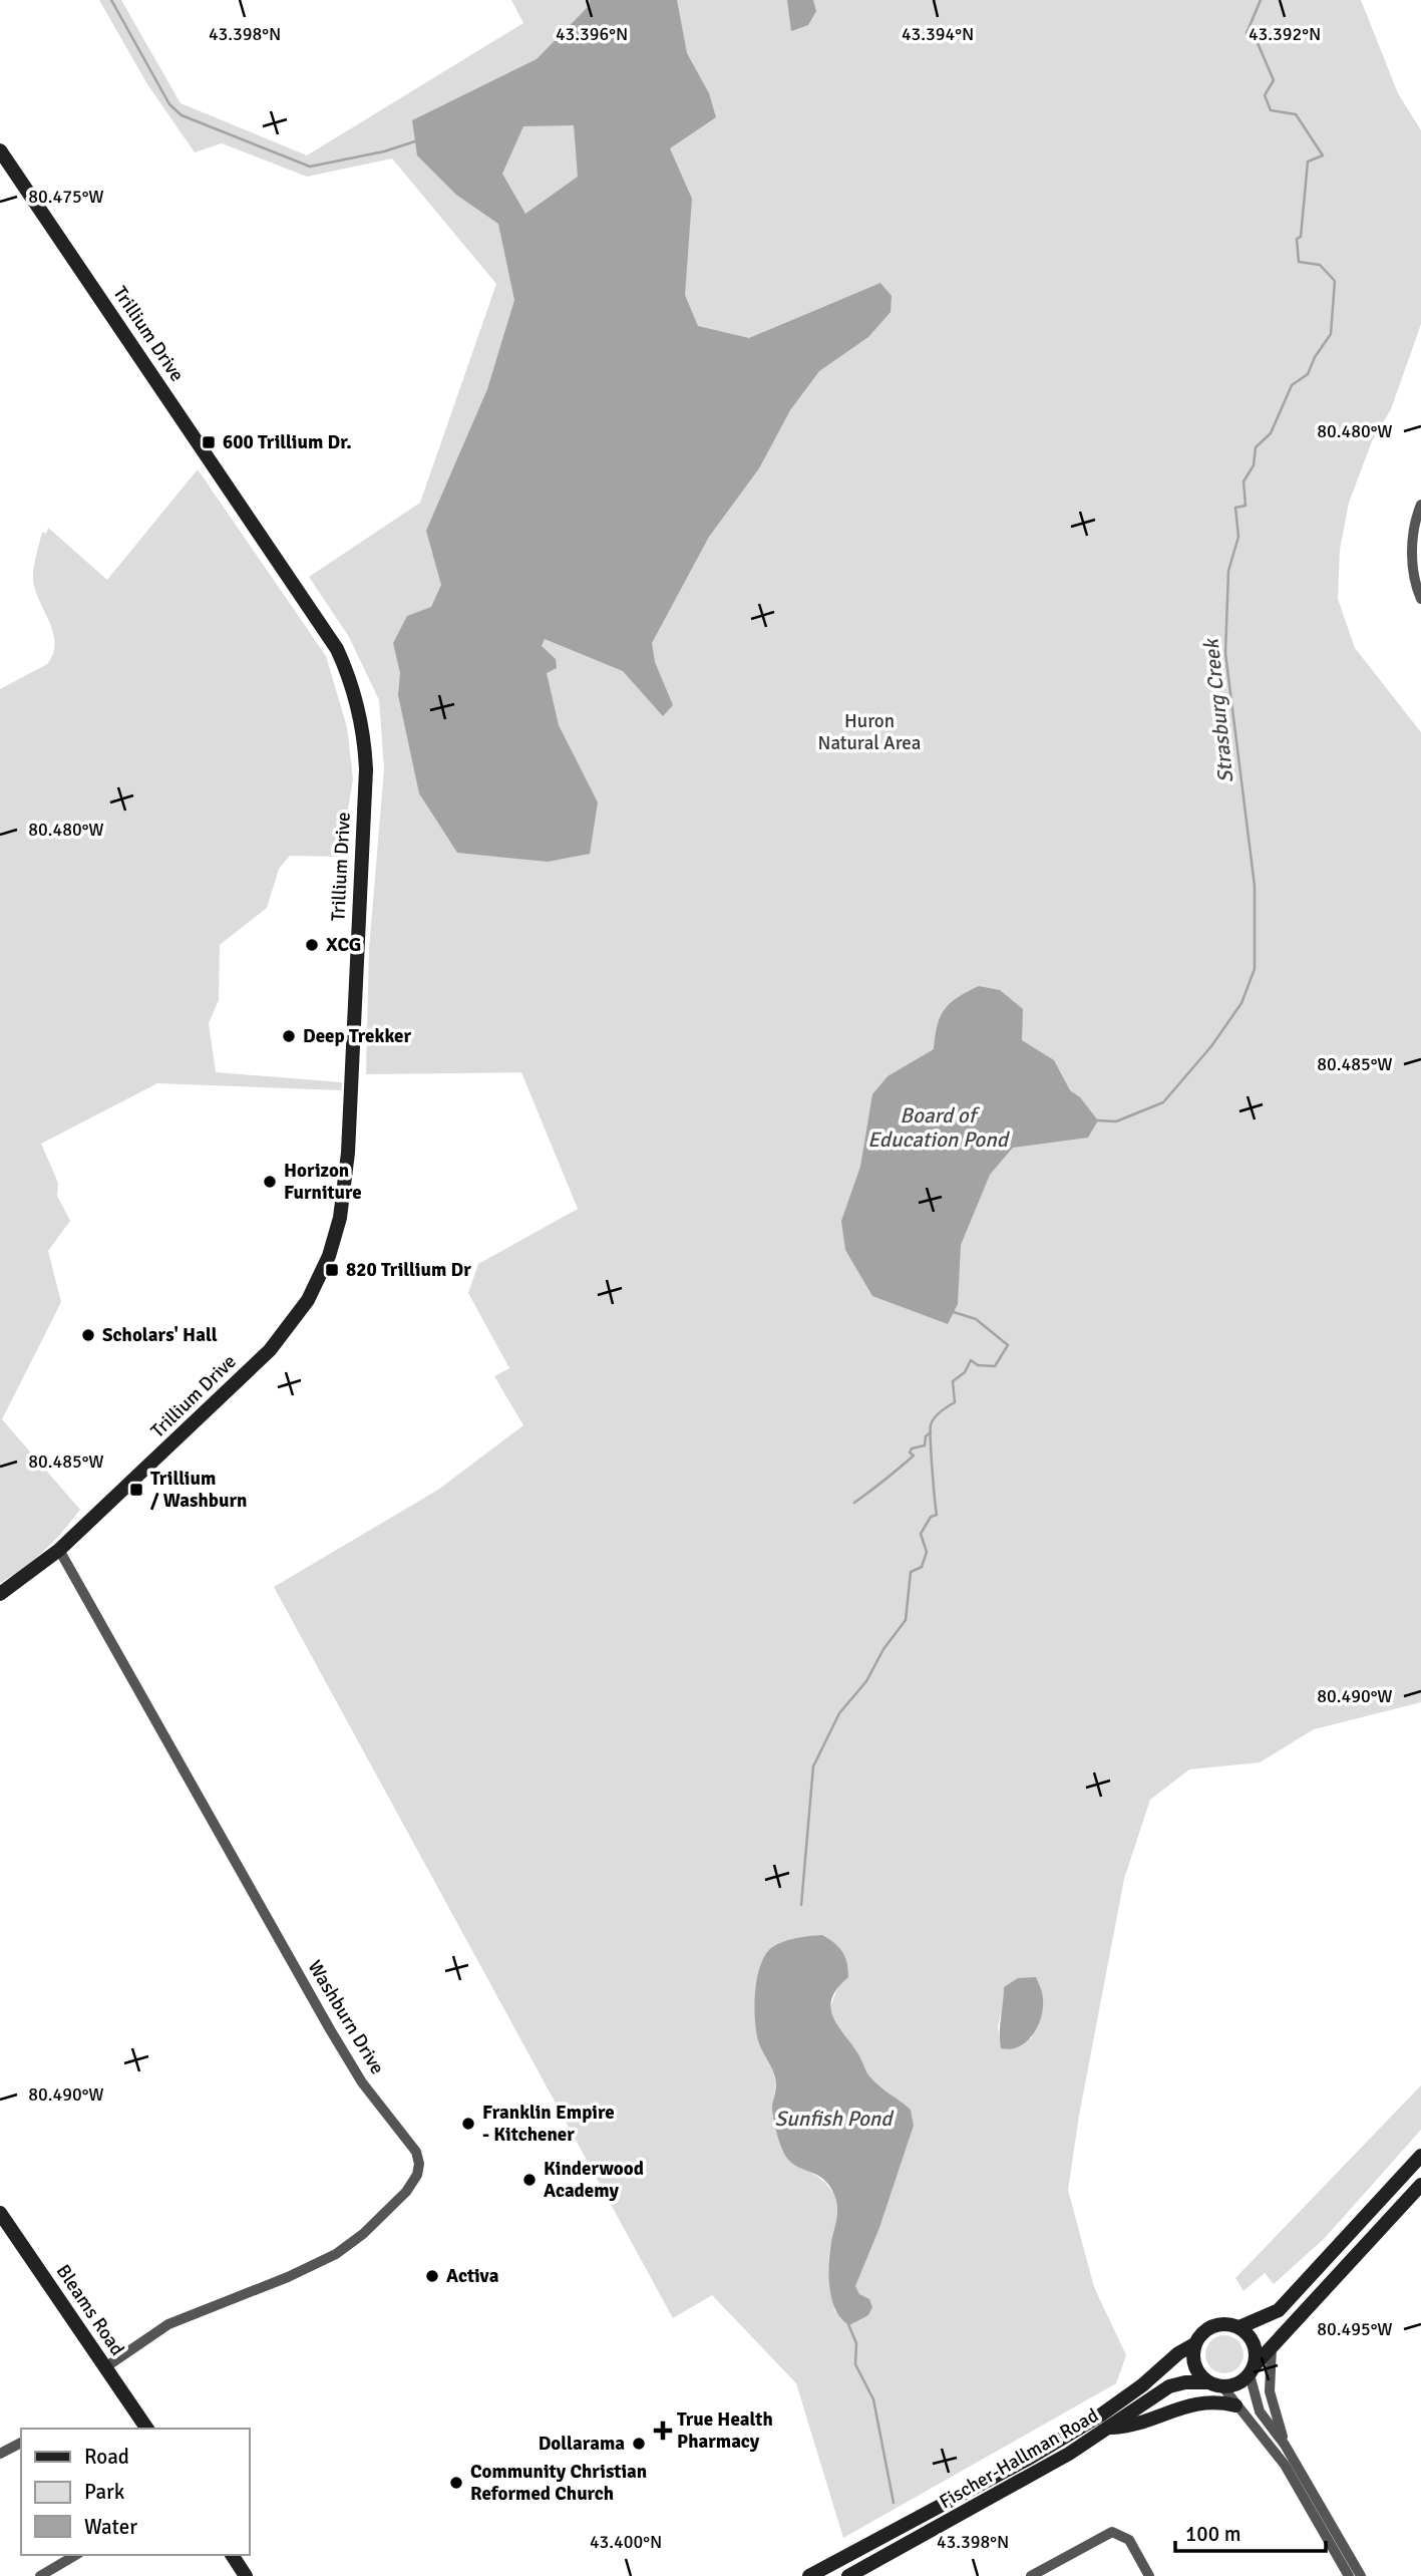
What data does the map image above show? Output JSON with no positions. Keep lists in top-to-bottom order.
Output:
{
  "streets": {
    "main road": ["Trillium Drive", "Bleams Road", "Fischer-Hallman Road"],
    "street": ["Washburn Drive"]
  },
  "crossings": [
    ["Trillium Drive", "Washburn Drive"],
    ["Washburn Drive", "Bleams Road"]
  ],
  "water": ["Strasburg Creek", "Board of Education Pond", "Sunfish Pond"],
  "parks": ["Huron Natural Area"],
  "places": {
    "transit": ["600 Trillium Dr.", "820 Trillium Dr", "Trillium / Washburn"],
    "other": [
      "XCG",
      "Deep Trekker",
      "Horizon Furniture",
      "Scholars' Hall",
      "Franklin Empire - Kitchener",
      "Kinderwood Academy",
      "Activa",
      "Dollarama",
      "Community Christian Reformed Church"
    ],
    "health": ["True Health Pharmacy"]
  },
  "legend": ["Road", "Park", "Water"],
  "scale_bar": "100 m",
  "coordinates": [
    "43.398°N",
    "43.396°N",
    "43.394°N",
    "43.392°N",
    "80.475°W",
    "80.480°W",
    "80.485°W",
    "80.490°W",
    "80.495°W",
    "43.400°N"
  ]
}
